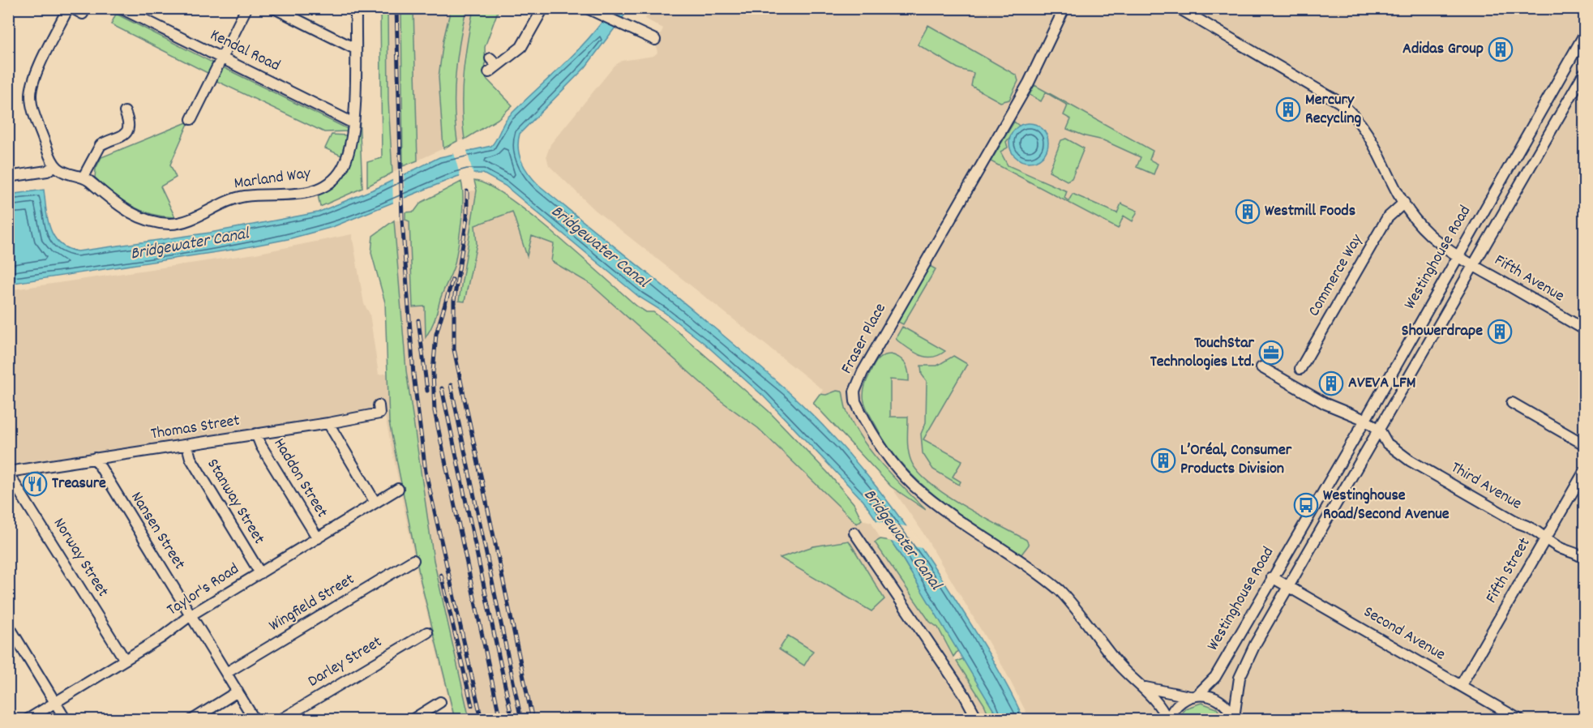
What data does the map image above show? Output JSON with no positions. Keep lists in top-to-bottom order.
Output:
{
  "streets": {
    "street": [
      "Kendal Road",
      "Marland Way",
      "Westinghouse Road",
      "Commerce Way",
      "Fifth Avenue",
      "Fraser Place",
      "Thomas Street",
      "Haddon Street",
      "Third Avenue",
      "Stanway Street",
      "Nansen Street",
      "Norway Street",
      "Fifth Street",
      "Taylor's Road",
      "Wingfield Street",
      "Second Avenue",
      "Darley Street"
    ]
  },
  "crossings": [
    ["Kendal Road", "Marland Way"],
    ["Westinghouse Road", "Fifth Avenue"],
    ["Westinghouse Road", "Fraser Place"],
    ["Westinghouse Road", "Third Avenue"],
    ["Westinghouse Road", "Second Avenue"],
    ["Thomas Street", "Haddon Street"],
    ["Thomas Street", "Stanway Street"],
    ["Thomas Street", "Nansen Street"],
    ["Thomas Street", "Norway Street"],
    ["Haddon Street", "Taylor's Road"],
    ["Third Avenue", "Fifth Street"],
    ["Stanway Street", "Taylor's Road"],
    ["Nansen Street", "Taylor's Road"],
    ["Nansen Street", "Wingfield Street"],
    ["Norway Street", "Taylor's Road"],
    ["Fifth Street", "Second Avenue"]
  ],
  "water": ["Bridgewater Canal"],
  "places": {
    "building": [
      "Adidas Group",
      "Mercury Recycling",
      "Westmill Foods",
      "Showerdrape",
      "AVEVA LFM",
      "L’Oréal, Consumer Products Division"
    ],
    "office": ["TouchStar Technologies Ltd."],
    "restaurant": ["Treasure"],
    "bus stop": ["Westinghouse Road/Second Avenue"]
  }
}
